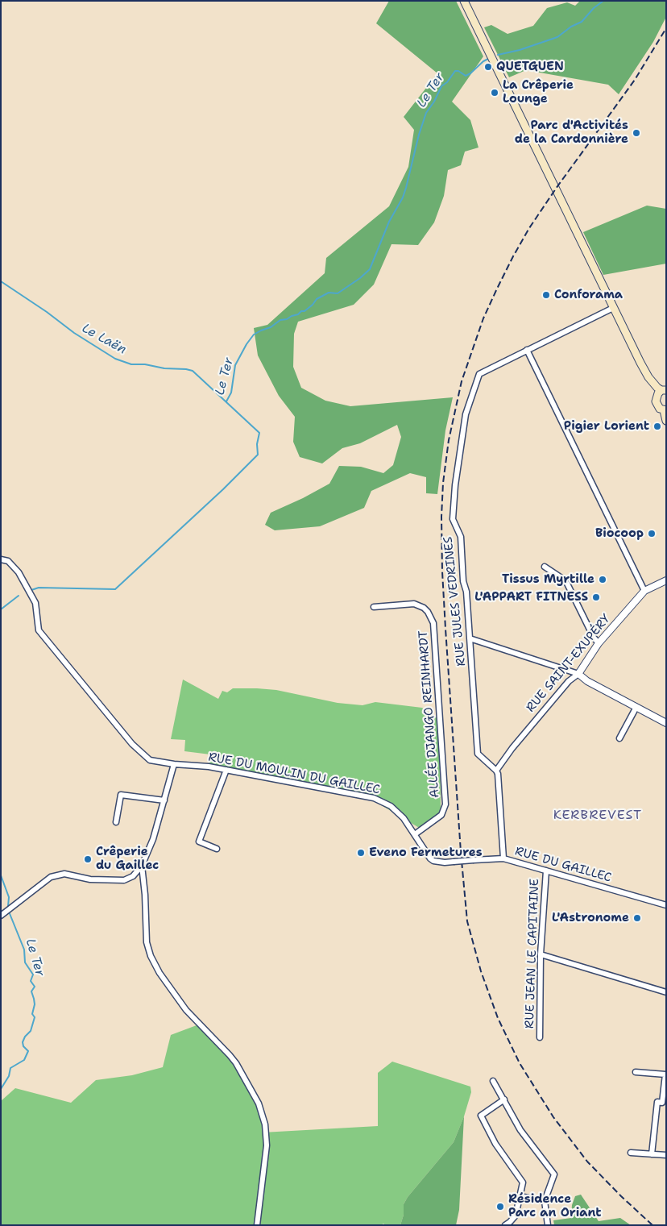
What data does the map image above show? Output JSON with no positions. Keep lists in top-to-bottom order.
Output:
{
  "streets": {
    "street": [
      "RUE JULES VEDRINES",
      "RUE SAINT-EXUPÉRY",
      "ALLÉE DJANGO REINHARDT",
      "RUE DU MOULIN DU GAILLEC",
      "RUE DU GAILLEC",
      "RUE JEAN LE CAPITAINE"
    ]
  },
  "crossings": [
    ["RUE JULES VEDRINES", "RUE SAINT-EXUPÉRY"],
    ["ALLÉE DJANGO REINHARDT", "RUE DU MOULIN DU GAILLEC"],
    ["RUE DU MOULIN DU GAILLEC", "RUE DU GAILLEC"],
    ["RUE DU GAILLEC", "RUE JEAN LE CAPITAINE"]
  ],
  "districts": ["KERBREVEST"],
  "water": ["Le Ter", "Le Laën"],
  "places": [
    "QUETGUEN",
    "La Crêperie Lounge",
    "Parc d'Activités de la Cardonnière",
    "Conforama",
    "Pigier Lorient",
    "Biocoop",
    "Tissus Myrtille",
    "L'APPART FITNESS",
    "Eveno Fermetures",
    "Crêperie du Gaillec",
    "L'Astronome",
    "Résidence Parc an Oriant"
  ]
}
